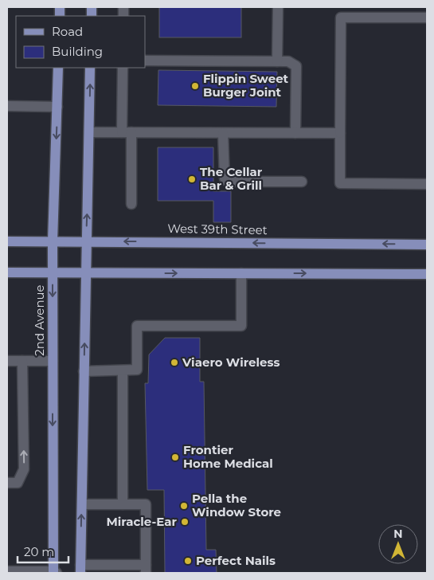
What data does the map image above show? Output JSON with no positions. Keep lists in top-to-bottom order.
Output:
{
  "streets": {
    "main road": ["West 39th Street", "2nd Avenue"]
  },
  "crossings": [
    ["West 39th Street", "2nd Avenue"]
  ],
  "places": [
    "Flippin Sweet Burger Joint",
    "The Cellar Bar & Grill",
    "Viaero Wireless",
    "Frontier Home Medical",
    "Pella the Window Store",
    "Miracle-Ear",
    "Perfect Nails"
  ],
  "legend": ["Road", "Building"],
  "scale_bar": "20 m",
  "north": "top"
}
